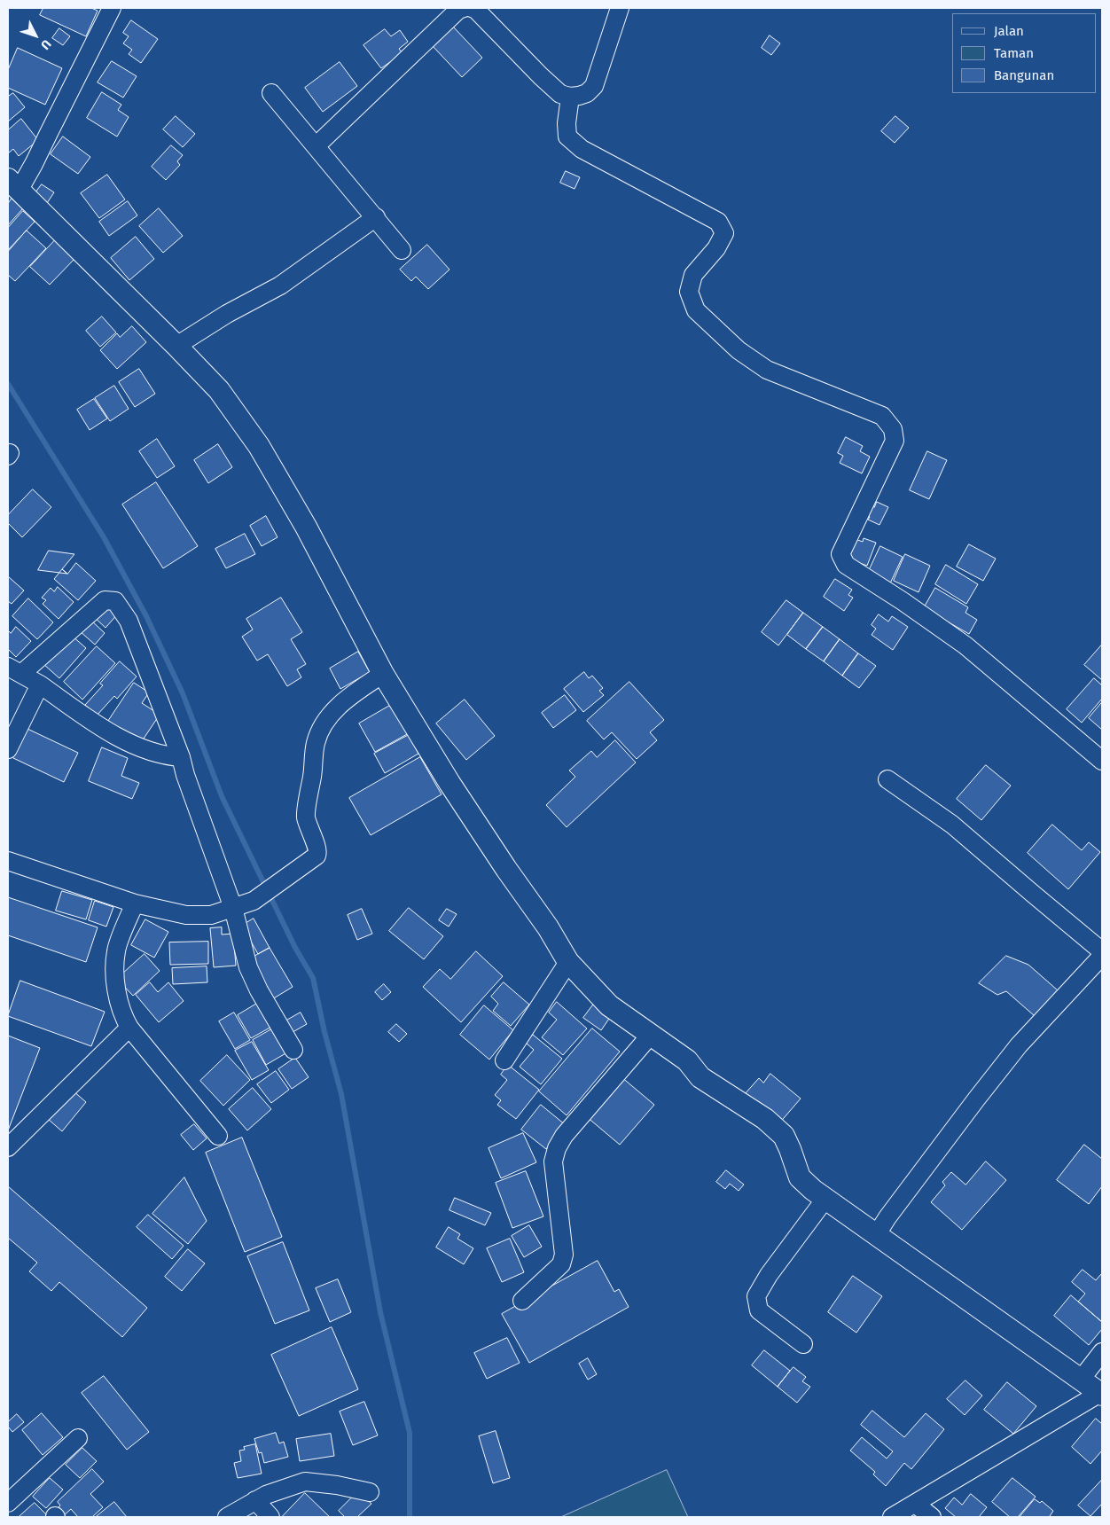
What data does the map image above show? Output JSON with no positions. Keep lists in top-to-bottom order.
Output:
{
  "legend": ["Jalan", "Taman", "Bangunan"],
  "north": "bottom right"
}
